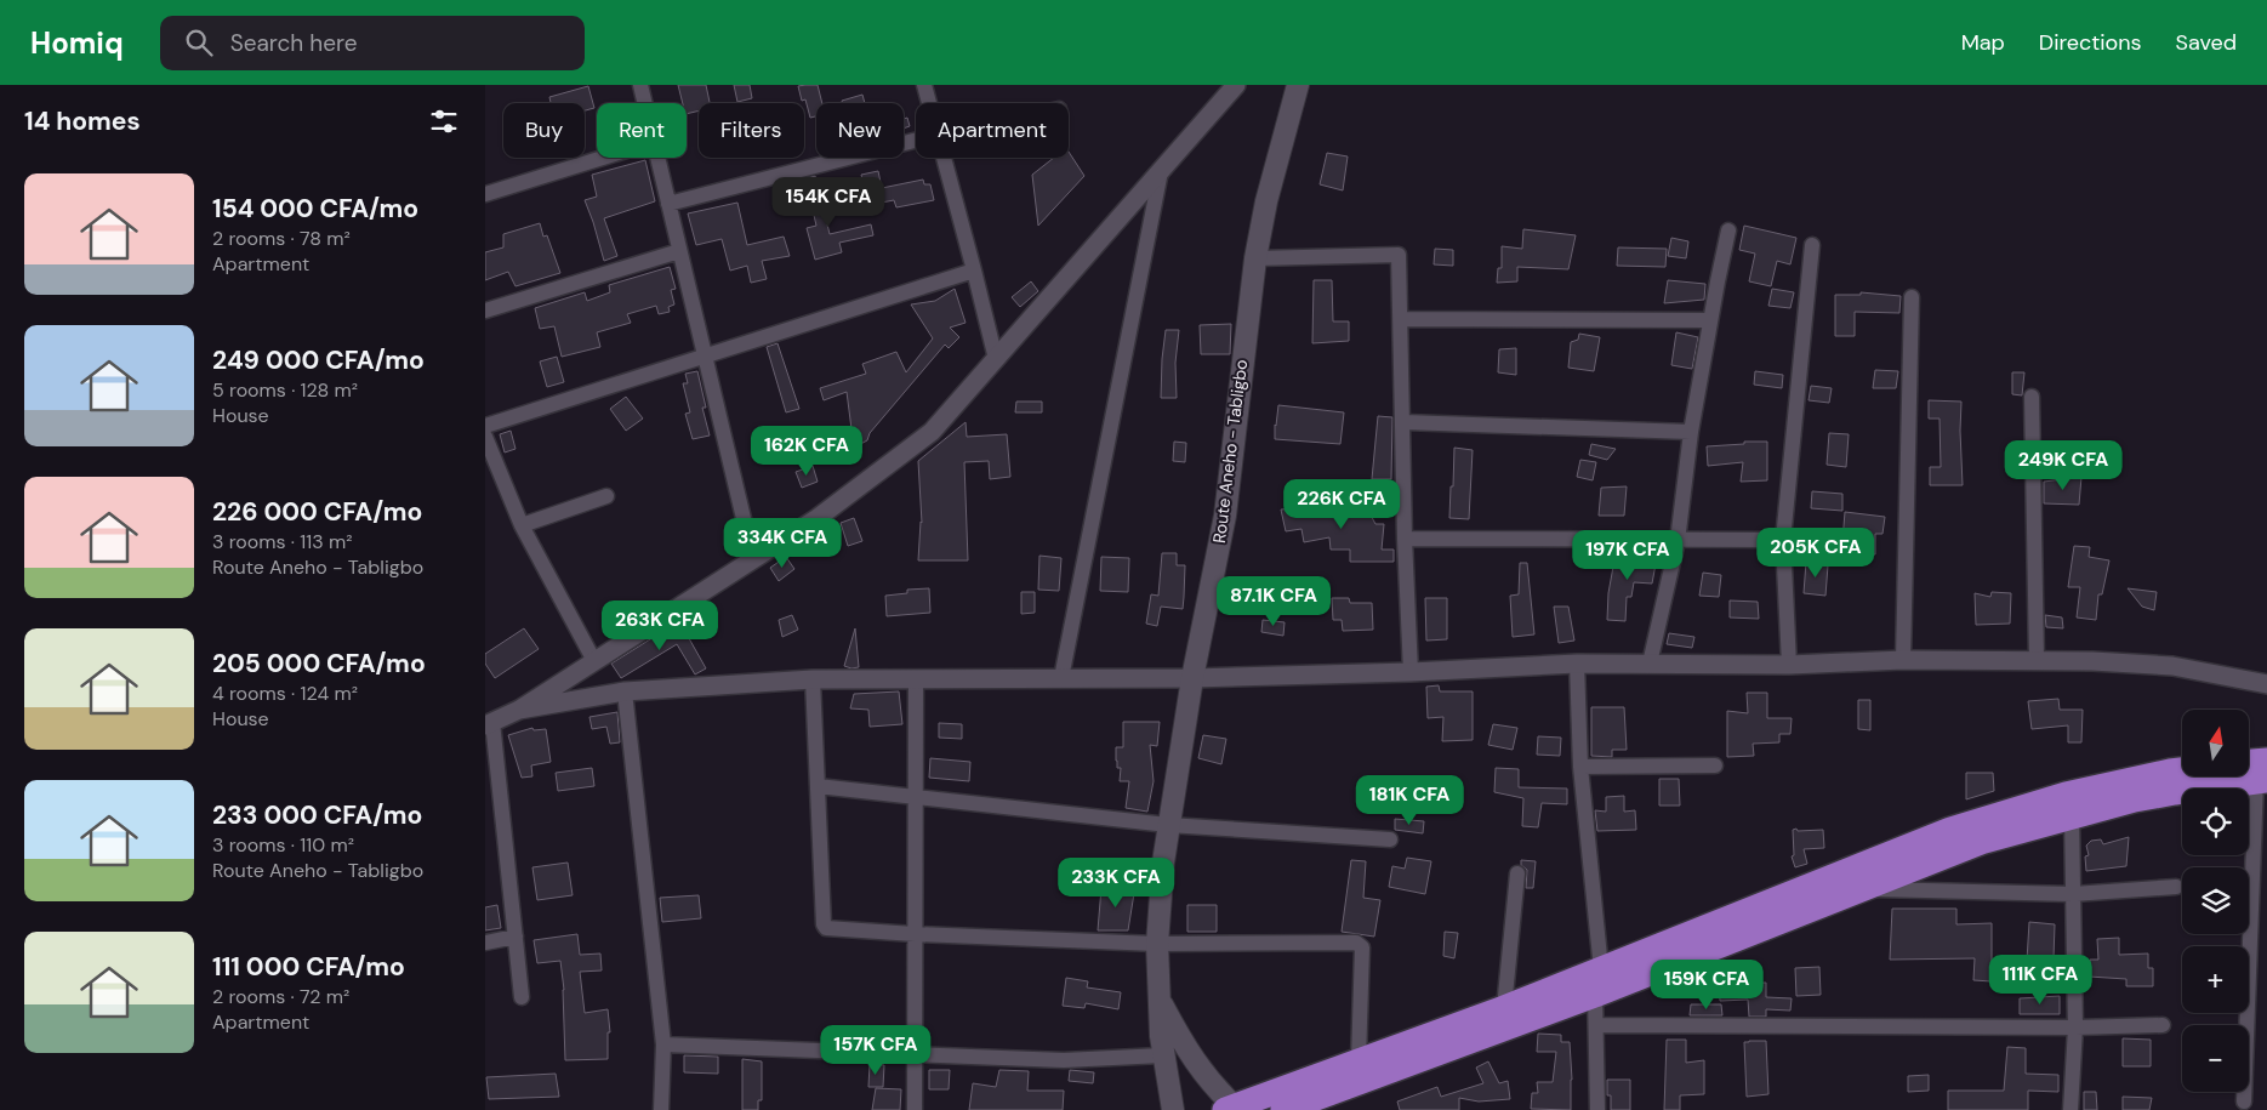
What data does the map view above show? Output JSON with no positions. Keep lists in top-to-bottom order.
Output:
{
  "streets": {
    "main road": ["Route Aneho - Tabligbo"]
  },
  "north": "top",
  "page": {
    "header": "Homiq",
    "search": "Search here",
    "nav": ["Map", "Directions", "Saved"],
    "heading": "14 homes",
    "chip": [
      "Buy",
      "Rent",
      "Filters",
      "New",
      "Apartment"
    ],
    "list": [
      {
        "name": "154 000 CFA/mo",
        "note": "2 rooms · 78 m² · Apartment"
      },
      {
        "name": "249 000 CFA/mo",
        "note": "5 rooms · 128 m² · House"
      },
      {
        "name": "226 000 CFA/mo",
        "note": "3 rooms · 113 m² · Route Aneho - Tabligbo"
      },
      {
        "name": "205 000 CFA/mo",
        "note": "4 rooms · 124 m² · House"
      },
      {
        "name": "233 000 CFA/mo",
        "note": "3 rooms · 110 m² · Route Aneho - Tabligbo"
      },
      {
        "name": "111 000 CFA/mo",
        "note": "2 rooms · 72 m² · Apartment"
      }
    ],
    "price": [
      "154K CFA",
      "162K CFA",
      "249K CFA",
      "226K CFA",
      "334K CFA",
      "205K CFA",
      "197K CFA",
      "87.1K CFA",
      "263K CFA",
      "181K CFA",
      "233K CFA",
      "111K CFA",
      "159K CFA",
      "157K CFA"
    ],
    "map_buttons": ["+", "−"]
  }
}
